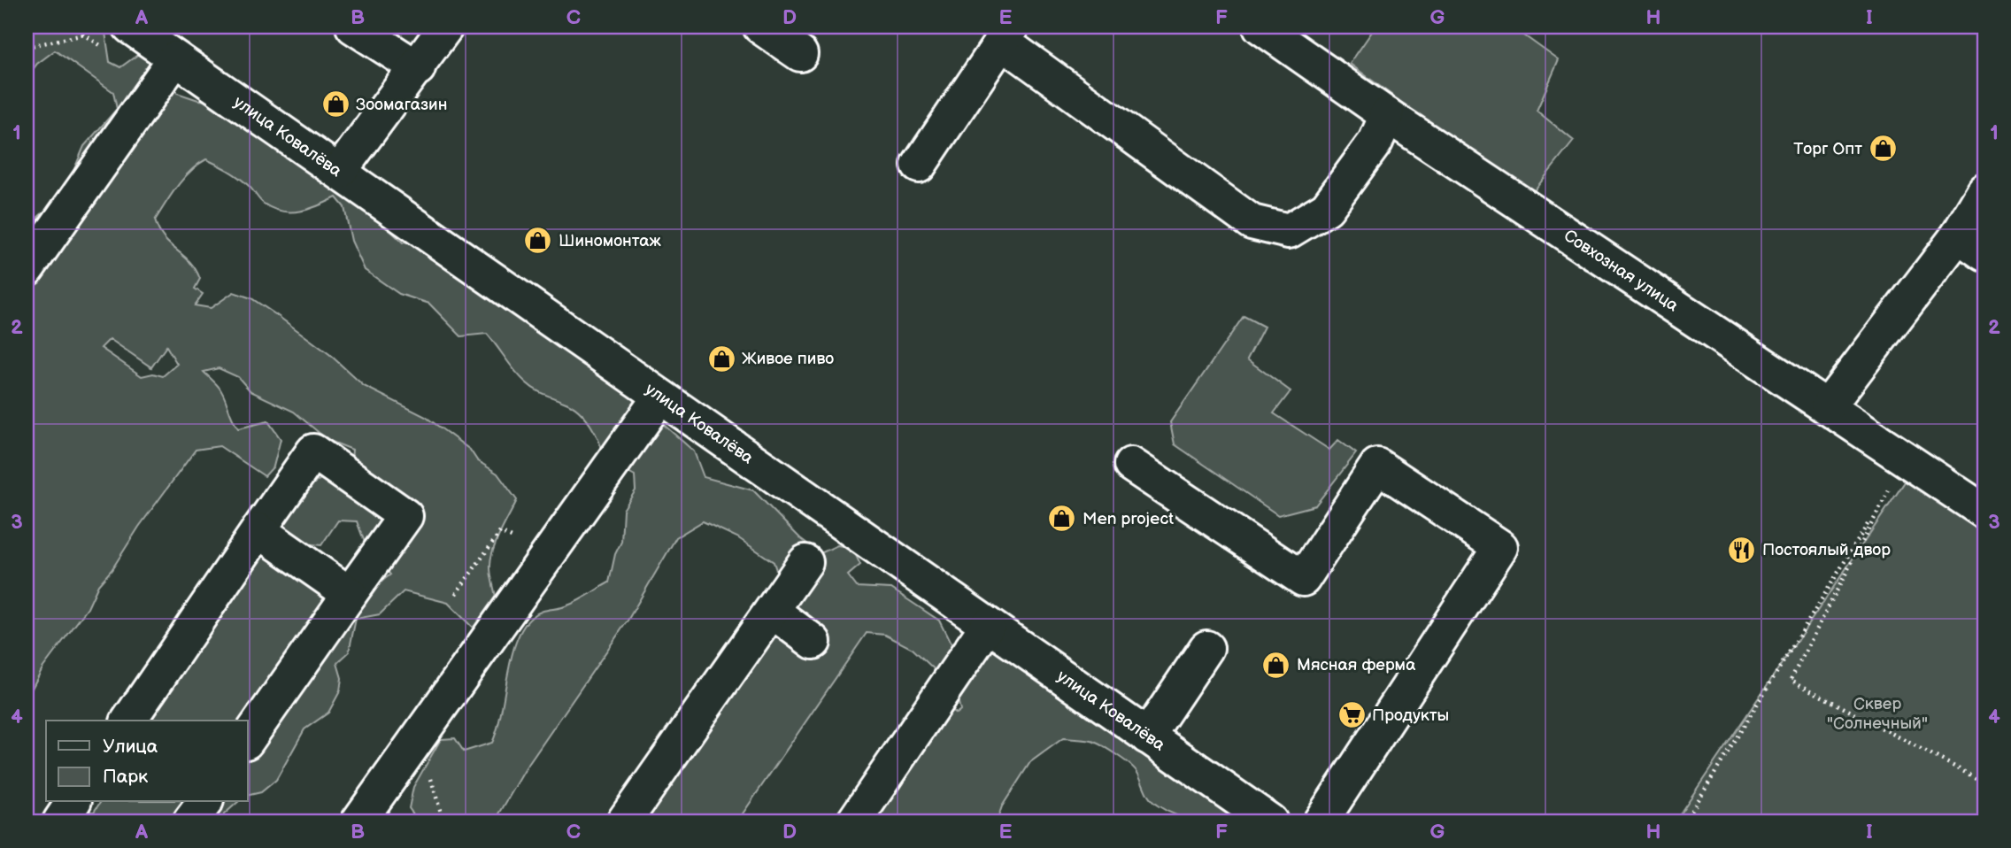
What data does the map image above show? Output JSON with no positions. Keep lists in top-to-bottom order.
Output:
{
  "streets": {
    "street": ["улица Ковалёва", "Совхозная улица"]
  },
  "parks": ["Сквер \"Солнечный\""],
  "places": {
    "shop": [
      "Зоомагазин",
      "Торг Опт",
      "Шиномонтаж",
      "Живое пиво",
      "Men project",
      "Мясная ферма"
    ],
    "restaurant": ["Постоялый двор"],
    "supermarket": ["Продукты"]
  },
  "legend": ["Улица", "Парк"],
  "grid": {
    "columns": [
      "A",
      "B",
      "C",
      "D",
      "E",
      "F",
      "G",
      "H",
      "I"
    ],
    "rows": [
      "1",
      "2",
      "3",
      "4"
    ]
  }
}
